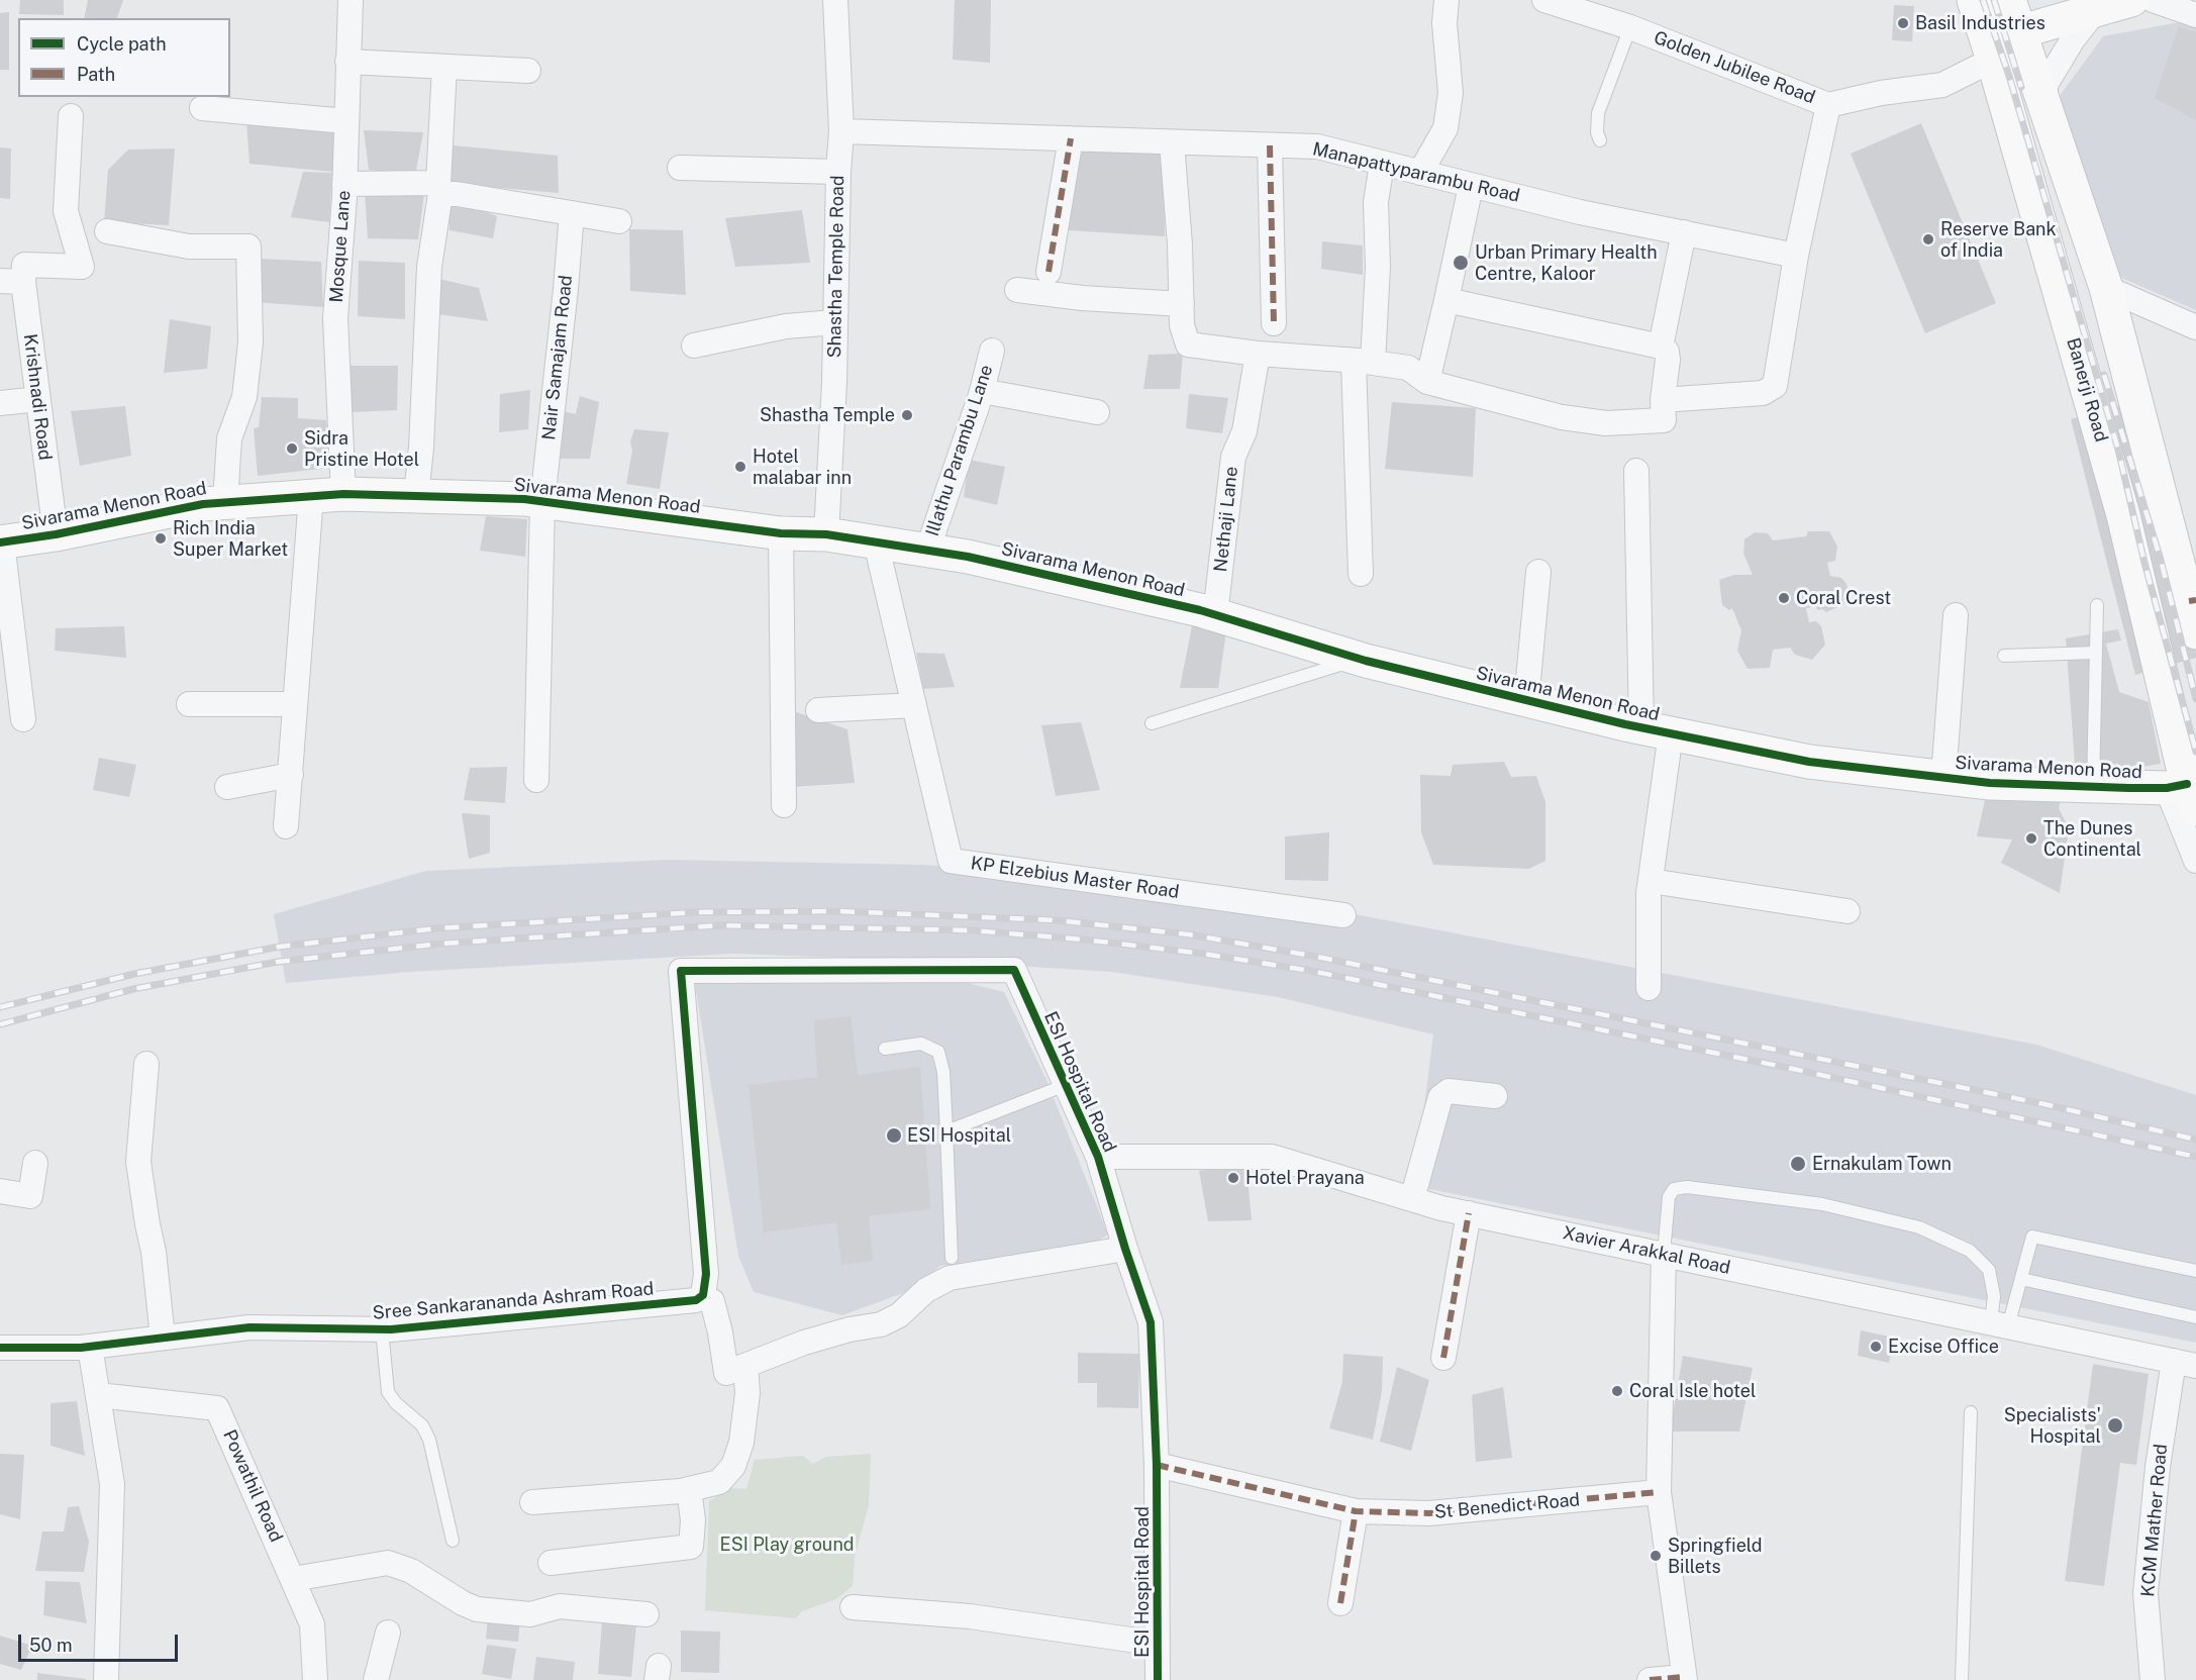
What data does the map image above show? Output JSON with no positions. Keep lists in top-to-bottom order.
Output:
{
  "streets": {
    "street": [
      "Golden Jubilee Road",
      "Manapattyparambu Road",
      "Mosque Lane",
      "Shastha Temple Road",
      "Nair Samajam Road",
      "Banerji Road",
      "Krishnadi Road",
      "Illathu Parambu Lane",
      "Sivarama Menon Road",
      "Nethaji Lane",
      "KP Elzebius Master Road",
      "ESI Hospital Road",
      "Xavier Arakkal Road",
      "Sree Sankarananda Ashram Road",
      "Powathil Road",
      "St Benedict Road",
      "KCM Mather Road"
    ]
  },
  "crossings": [
    ["Golden Jubilee Road", "Banerji Road"],
    ["Manapattyparambu Road", "Shastha Temple Road"],
    ["Mosque Lane", "Sivarama Menon Road"],
    ["Shastha Temple Road", "Sivarama Menon Road"],
    ["Nair Samajam Road", "Sivarama Menon Road"],
    ["Banerji Road", "Sivarama Menon Road"],
    ["Krishnadi Road", "Sivarama Menon Road"],
    ["Illathu Parambu Lane", "Sivarama Menon Road"],
    ["Sivarama Menon Road", "Nethaji Lane"],
    ["Sivarama Menon Road", "KP Elzebius Master Road"],
    ["ESI Hospital Road", "Xavier Arakkal Road"],
    ["ESI Hospital Road", "Sree Sankarananda Ashram Road"],
    ["ESI Hospital Road", "St Benedict Road"],
    ["Xavier Arakkal Road", "KCM Mather Road"]
  ],
  "parks": ["ESI Play ground"],
  "places": [
    "Basil Industries",
    "Reserve Bank of India",
    "Urban Primary Health Centre, Kaloor",
    "Shastha Temple",
    "Sidra Pristine Hotel",
    "Hotel malabar inn",
    "Rich India Super Market",
    "Coral Crest",
    "The Dunes Continental",
    "ESI Hospital",
    "Ernakulam Town",
    "Hotel Prayana",
    "Excise Office",
    "Coral Isle hotel",
    "Specialists' Hospital",
    "Springfield Billets"
  ],
  "legend": ["Cycle path", "Path"],
  "scale_bar": "50 m"
}
